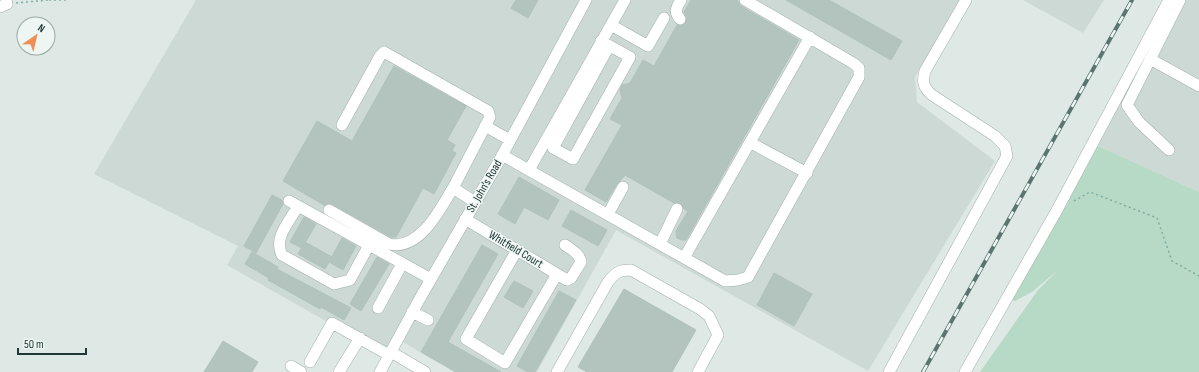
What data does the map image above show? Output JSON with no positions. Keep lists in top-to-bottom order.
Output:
{
  "streets": {
    "street": ["St. John's Road", "Whitfield Court"]
  },
  "crossings": [
    ["St. John's Road", "Whitfield Court"]
  ],
  "scale_bar": "50 m",
  "north": "top right"
}
